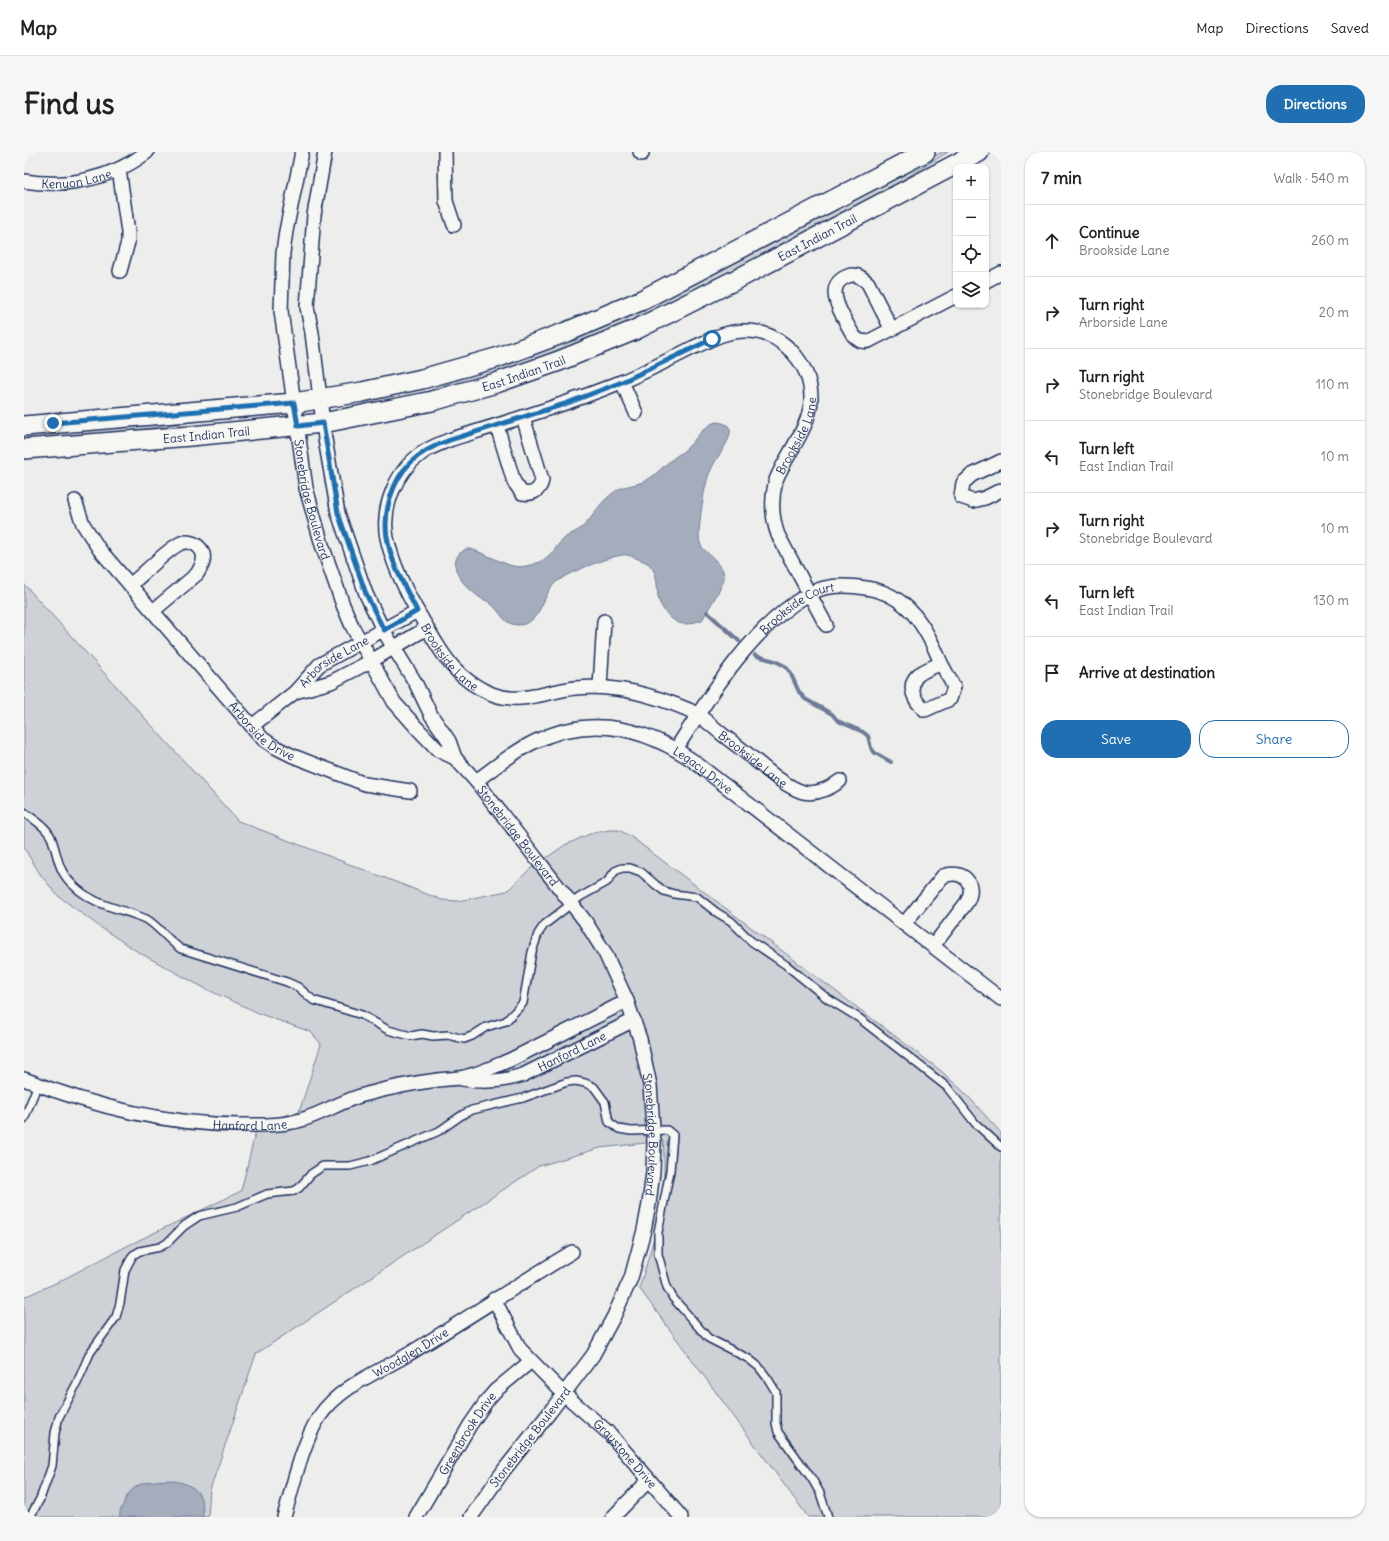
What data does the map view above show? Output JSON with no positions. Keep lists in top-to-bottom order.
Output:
{
  "streets": {
    "main road": ["East Indian Trail"],
    "street": [
      "Kenyon Lane",
      "Brookside Lane",
      "Stonebridge Boulevard",
      "Brookside Court",
      "Arborside Lane",
      "Arborside Drive",
      "Legacy Drive",
      "Hanford Lane",
      "Woodglen Drive",
      "Greenbrook Drive",
      "Graystone Drive"
    ]
  },
  "crossings": [
    ["East Indian Trail", "Stonebridge Boulevard"],
    ["Brookside Lane", "Brookside Court"],
    ["Brookside Lane", "Arborside Lane"],
    ["Stonebridge Boulevard", "Arborside Lane"],
    ["Stonebridge Boulevard", "Legacy Drive"],
    ["Stonebridge Boulevard", "Hanford Lane"],
    ["Stonebridge Boulevard", "Graystone Drive"],
    ["Brookside Court", "Legacy Drive"],
    ["Arborside Lane", "Arborside Drive"]
  ],
  "page": {
    "header": "Map",
    "nav": ["Map", "Directions", "Saved"],
    "buttons": [
      "Directions",
      ["Save", "Share"]
    ],
    "title": "Find us",
    "heading": ["7 min", "Walk · 540 m"],
    "map_buttons": ["+", "−"],
    "list": [
      ["Continue", "Brookside Lane", "260 m"],
      ["Turn right", "Arborside Lane", "20 m"],
      ["Turn right", "Stonebridge Boulevard", "110 m"],
      ["Turn left", "East Indian Trail", "10 m"],
      ["Turn right", "Stonebridge Boulevard", "10 m"],
      ["Turn left", "East Indian Trail", "130 m"],
      "Arrive at destination"
    ]
  }
}
